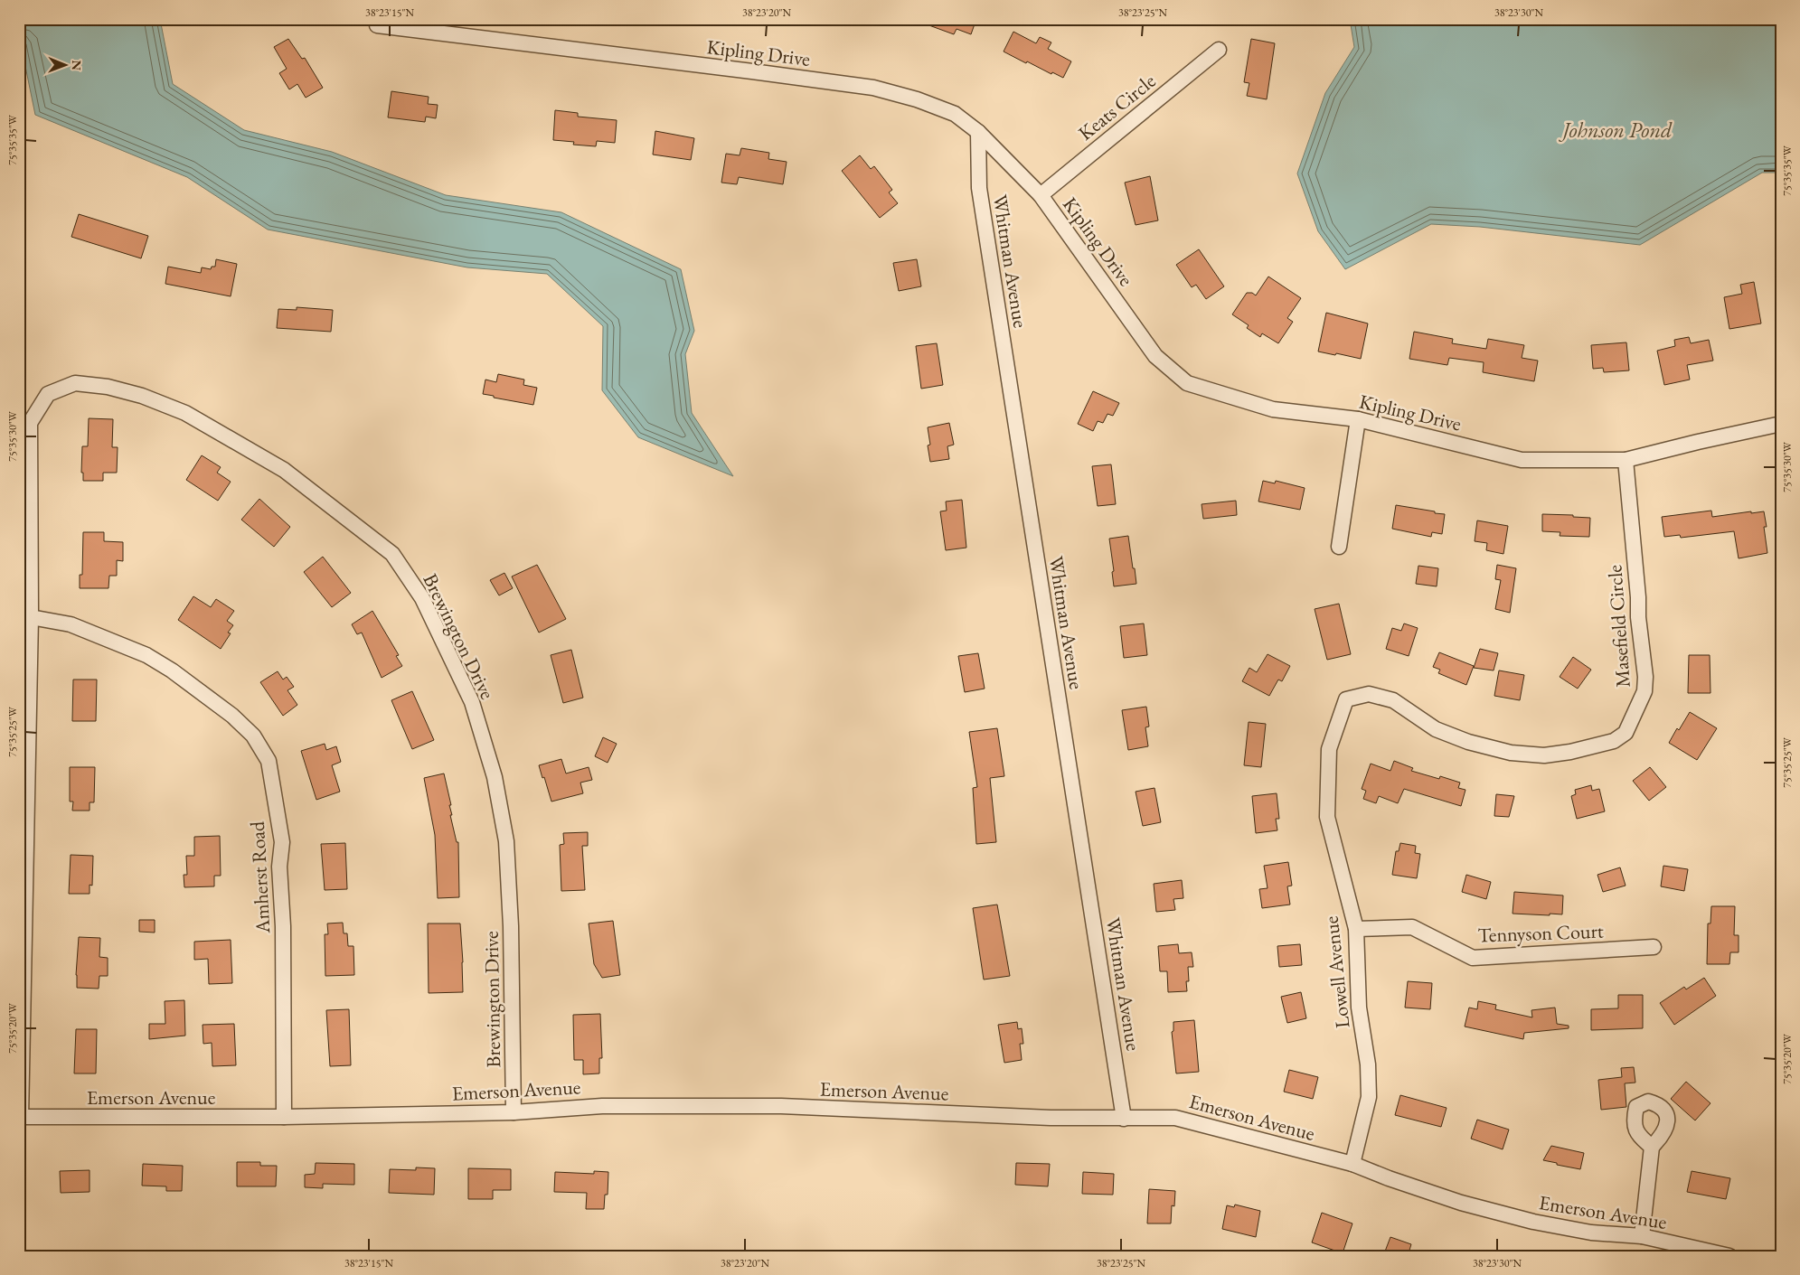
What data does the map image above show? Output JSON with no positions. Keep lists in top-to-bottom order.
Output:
{
  "streets": {
    "street": [
      "Kipling Drive",
      "Keats Circle",
      "Whitman Avenue",
      "Masefield Circle",
      "Brewington Drive",
      "Amherst Road",
      "Tennyson Court",
      "Lowell Avenue",
      "Emerson Avenue"
    ]
  },
  "crossings": [
    ["Kipling Drive", "Keats Circle"],
    ["Kipling Drive", "Whitman Avenue"],
    ["Kipling Drive", "Masefield Circle"],
    ["Whitman Avenue", "Emerson Avenue"],
    ["Masefield Circle", "Lowell Avenue"],
    ["Brewington Drive", "Amherst Road"],
    ["Brewington Drive", "Emerson Avenue"],
    ["Amherst Road", "Emerson Avenue"],
    ["Tennyson Court", "Lowell Avenue"],
    ["Lowell Avenue", "Emerson Avenue"]
  ],
  "water": ["Johnson Pond"],
  "north": "right",
  "coordinates": [
    "38°23'15\"N",
    "38°23'20\"N",
    "38°23'25\"N",
    "38°23'30\"N",
    "75°35'35\"W",
    "75°35'30\"W",
    "75°35'25\"W",
    "75°35'20\"W"
  ]
}
